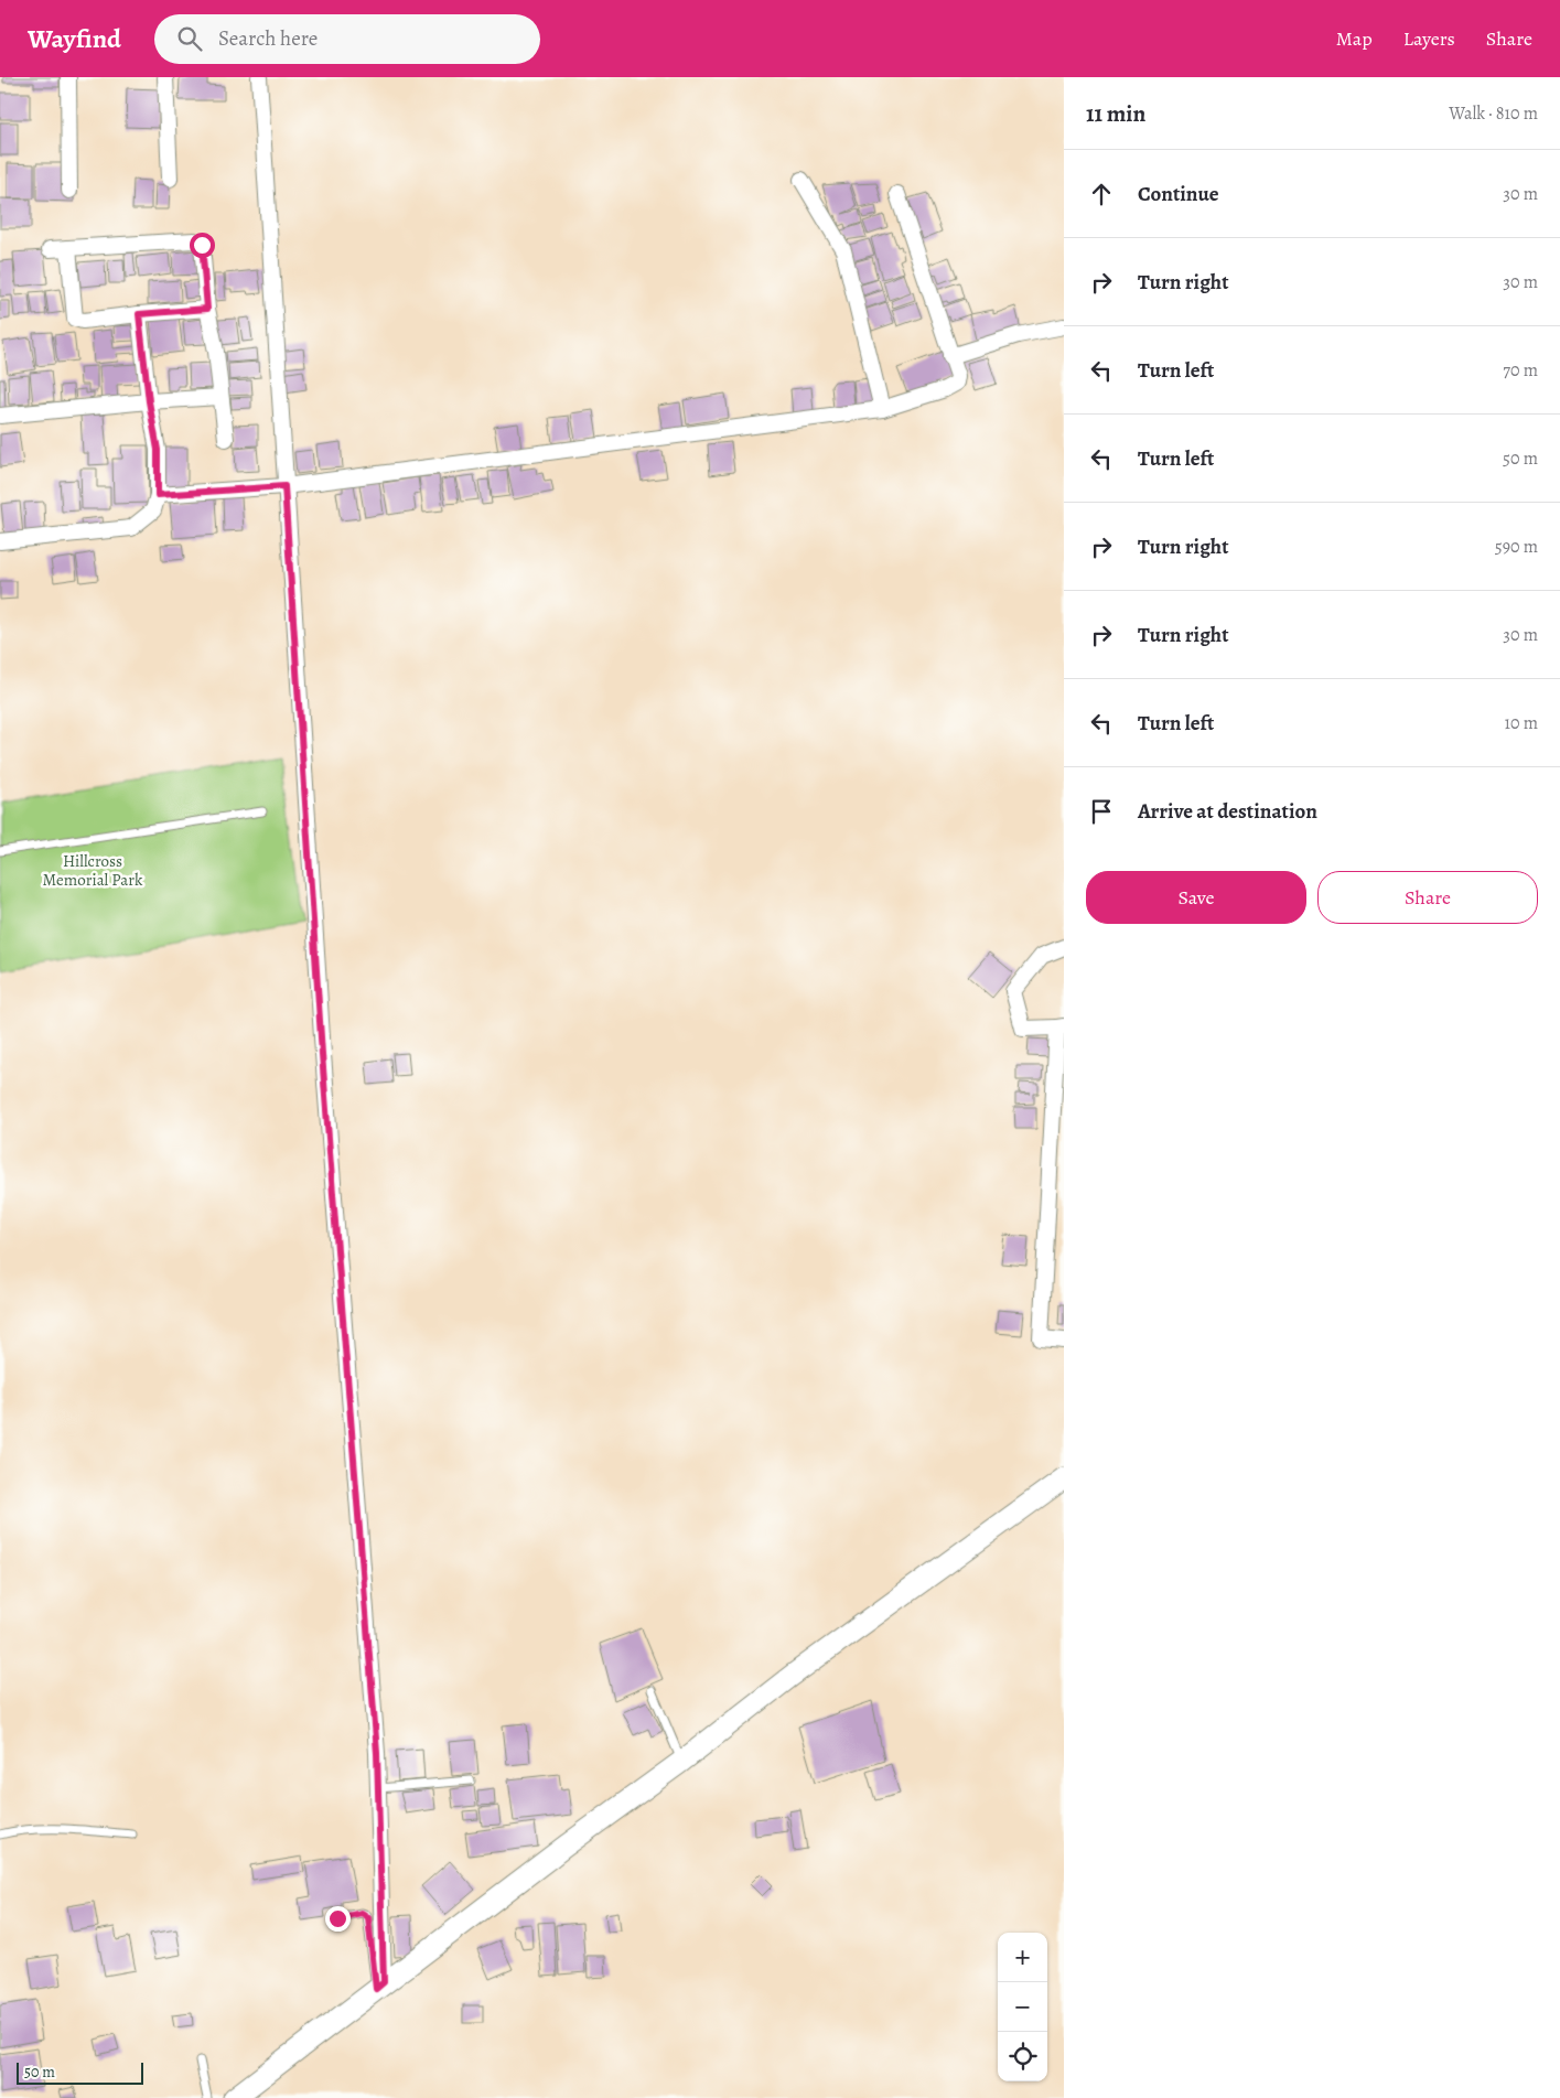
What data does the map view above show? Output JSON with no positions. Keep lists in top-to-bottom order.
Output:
{
  "parks": ["Hillcross Memorial Park"],
  "scale_bar": "50 m",
  "page": {
    "header": "Wayfind",
    "search": "Search here",
    "nav": ["Map", "Layers", "Share"],
    "heading": ["11 min", "Walk · 810 m"],
    "list": [
      ["Continue", "30 m"],
      ["Turn right", "30 m"],
      ["Turn left", "70 m"],
      ["Turn left", "50 m"],
      ["Turn right", "590 m"],
      ["Turn right", "30 m"],
      ["Turn left", "10 m"],
      "Arrive at destination"
    ],
    "buttons": ["Save", "Share"],
    "map_buttons": ["+", "−"],
    "scale": "50 m"
  }
}
